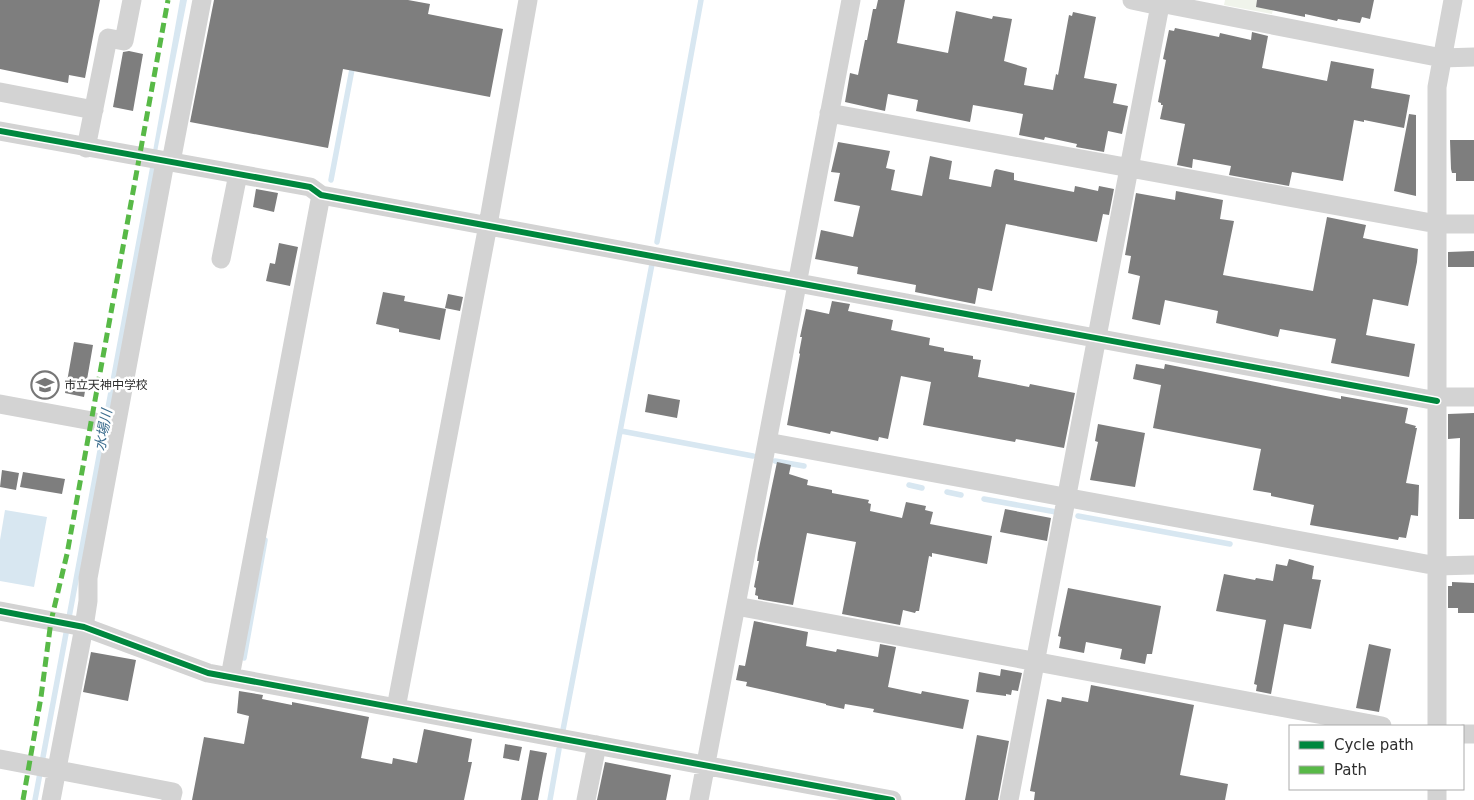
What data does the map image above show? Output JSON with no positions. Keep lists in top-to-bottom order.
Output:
{
  "water": ["水場川"],
  "places": {
    "school or university": ["市立天神中学校"]
  },
  "legend": ["Cycle path", "Path"]
}
